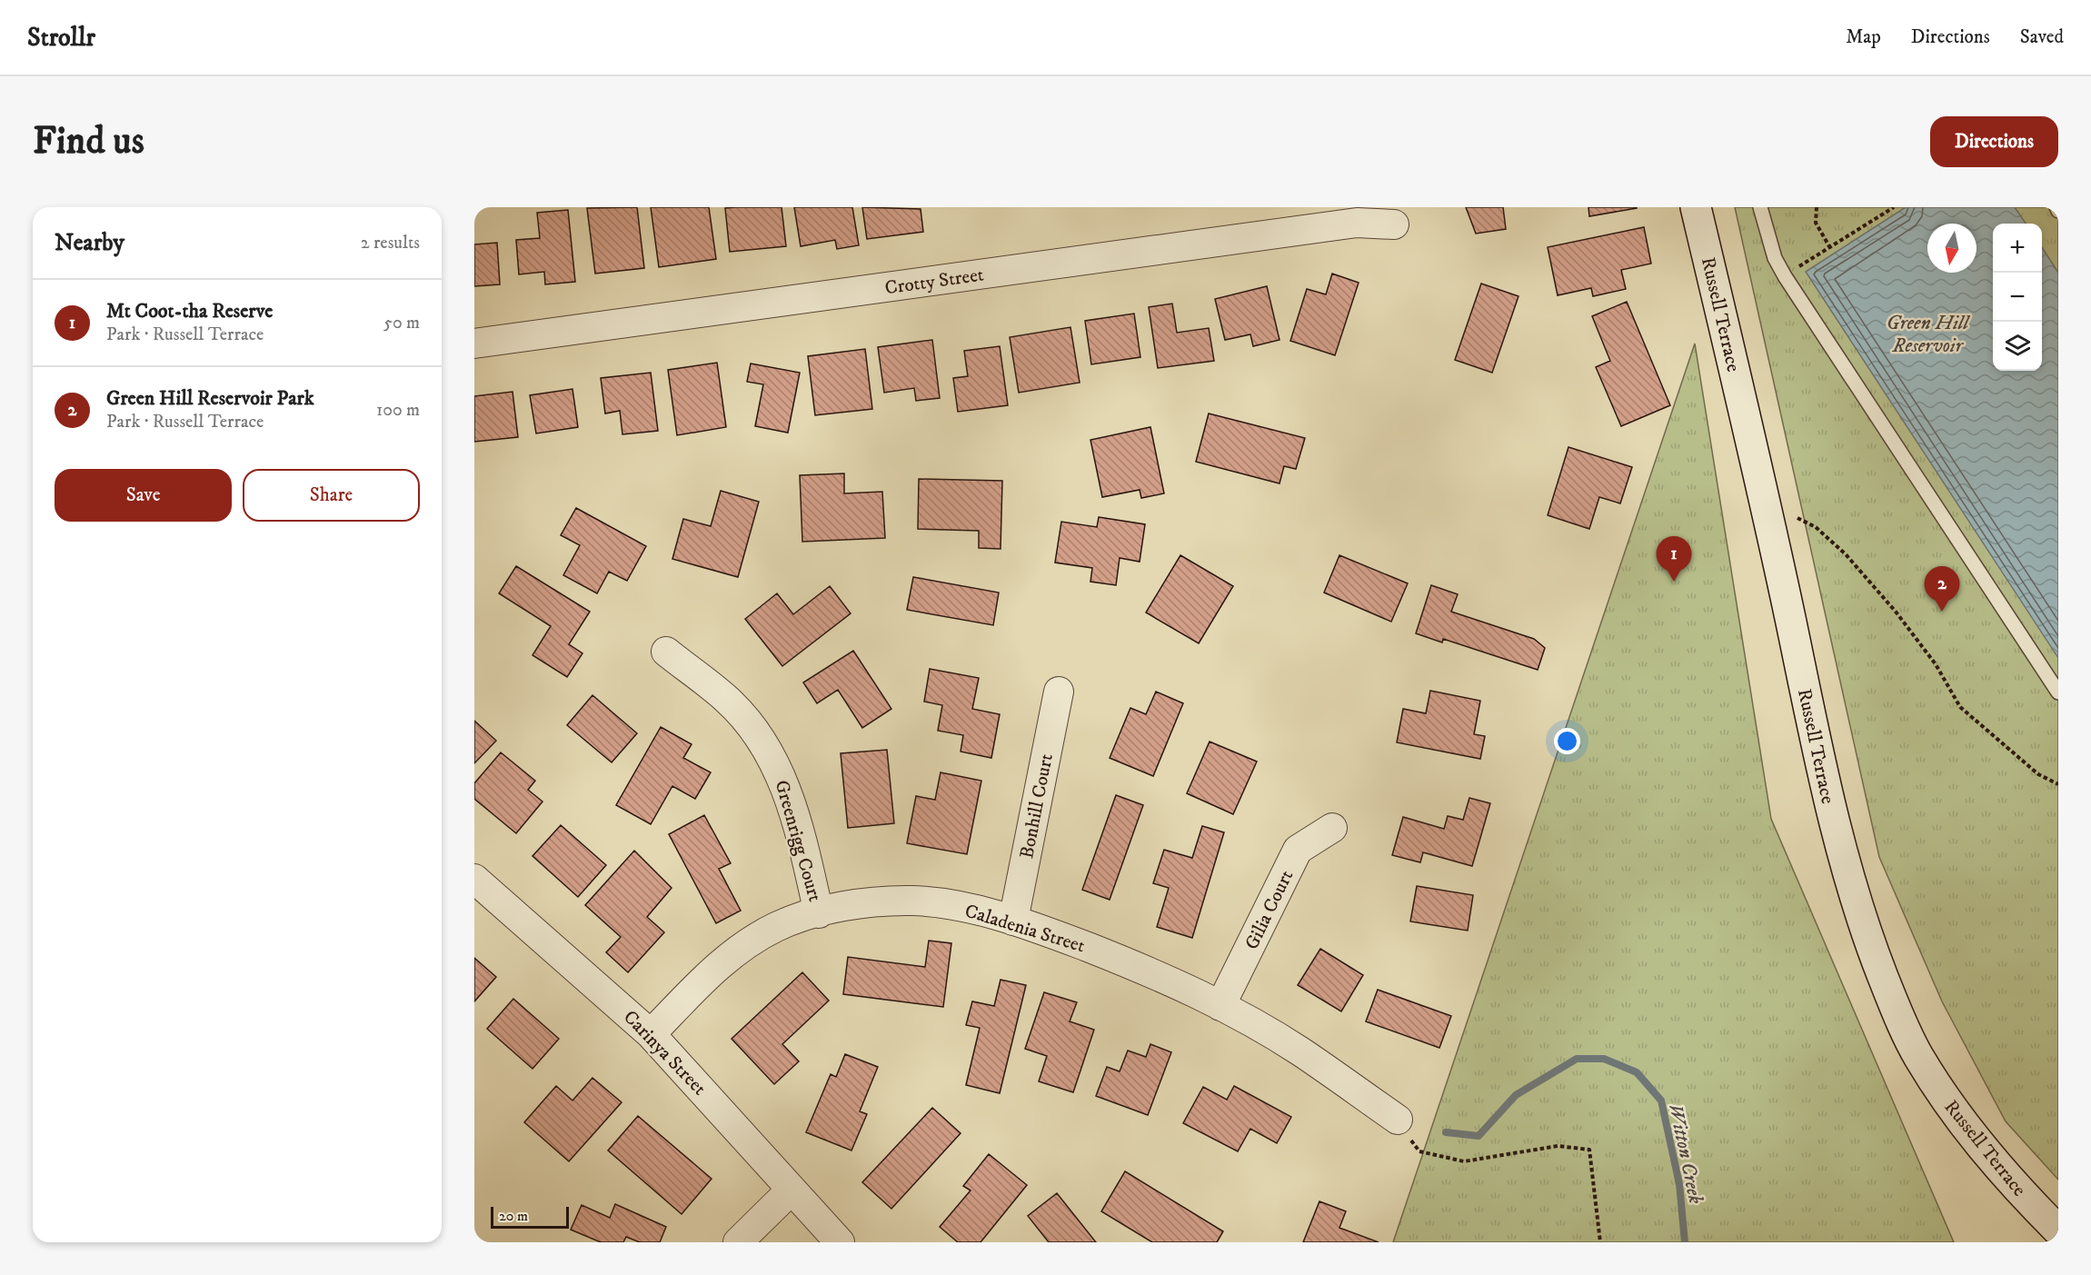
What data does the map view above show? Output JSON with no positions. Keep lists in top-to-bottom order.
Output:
{
  "streets": {
    "main road": ["Russell Terrace"],
    "street": [
      "Crotty Street",
      "Bonhill Court",
      "Greenrigg Court",
      "Gilia Court",
      "Caladenia Street",
      "Carinya Street"
    ]
  },
  "crossings": [
    ["Bonhill Court", "Caladenia Street"],
    ["Greenrigg Court", "Caladenia Street"],
    ["Gilia Court", "Caladenia Street"],
    ["Caladenia Street", "Carinya Street"]
  ],
  "water": ["Green Hill Reservoir", "Witton Creek"],
  "scale_bar": "20 m",
  "north": "bottom",
  "page": {
    "header": "Strollr",
    "nav": ["Map", "Directions", "Saved"],
    "buttons": [
      "Directions",
      ["Save", "Share"]
    ],
    "title": "Find us",
    "heading": ["Nearby", "2 results"],
    "map_buttons": ["+", "−"],
    "list": [
      {
        "mark": "1",
        "name": "Mt Coot-tha Reserve",
        "note": "Park · Russell Terrace",
        "value": "50 m"
      },
      {
        "mark": "2",
        "name": "Green Hill Reservoir Park",
        "note": "Park · Russell Terrace",
        "value": "100 m"
      }
    ],
    "pins": ["1", "2"],
    "scale": "20 m"
  }
}
